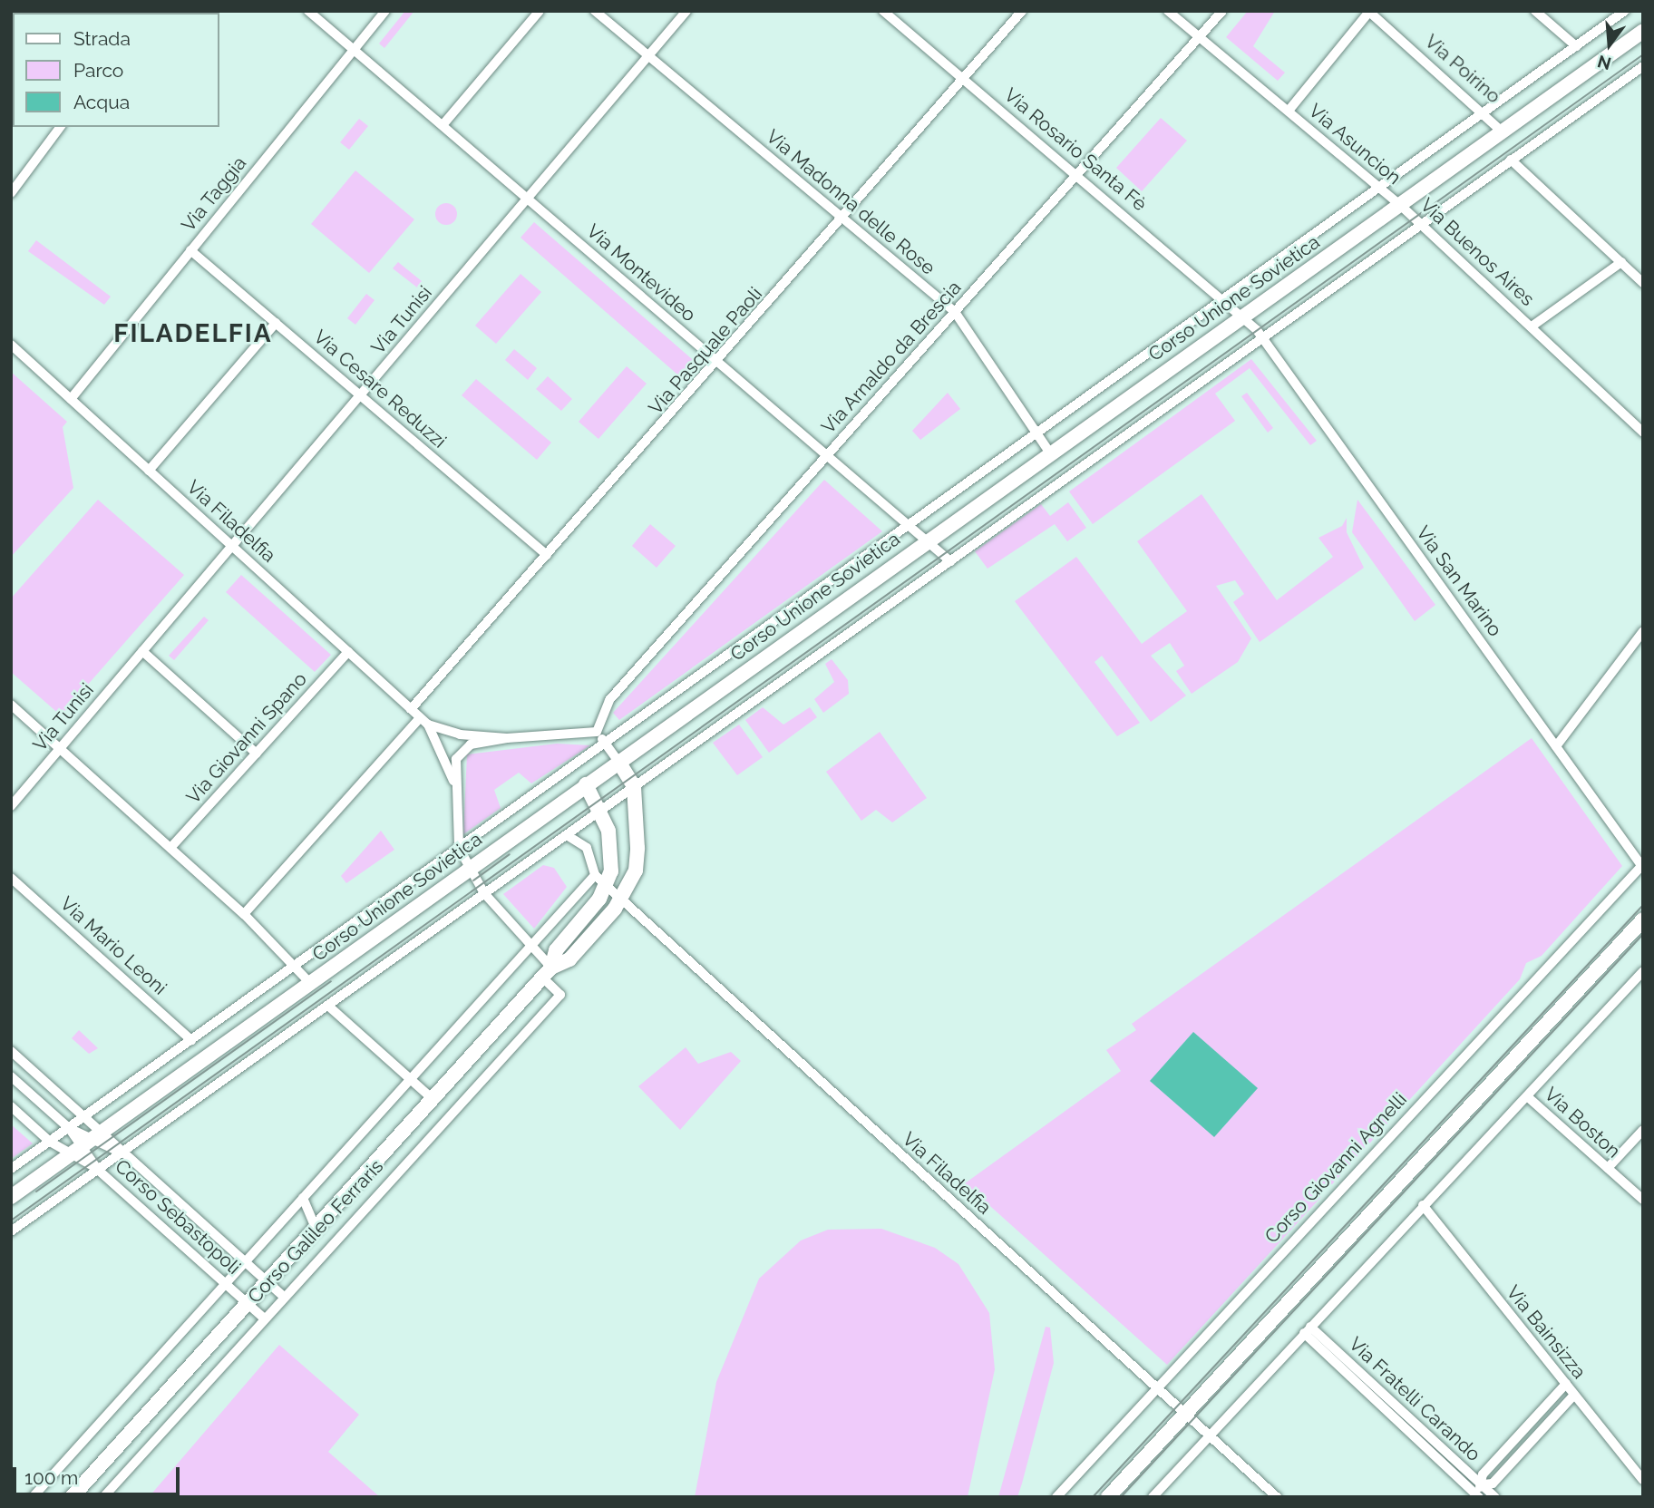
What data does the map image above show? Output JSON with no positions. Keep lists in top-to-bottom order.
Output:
{
  "streets": {
    "main road": ["Corso Unione Sovietica", "Corso Galileo Ferraris"],
    "street": [
      "Via Poirino",
      "Via Asuncion",
      "Via Rosario Santa Fè",
      "Via Taggia",
      "Via Madonna delle Rose",
      "Via Buenos Aires",
      "Via Montevideo",
      "Via Tunisi",
      "Via Pasquale Paoli",
      "Via Arnaldo da Brescia",
      "Via Cesare Reduzzi",
      "Via Filadelfia",
      "Via San Marino",
      "Via Giovanni Spano",
      "Via Mario Leoni",
      "Via Boston",
      "Corso Giovanni Agnelli",
      "Corso Sebastopoli",
      "Via Bainsizza",
      "Via Fratelli Carando"
    ]
  },
  "crossings": [
    ["Via Poirino", "Via Asuncion"],
    ["Via Poirino", "Corso Unione Sovietica"],
    ["Via Asuncion", "Via Buenos Aires"],
    ["Via Asuncion", "Corso Unione Sovietica"],
    ["Via Asuncion", "Via Arnaldo da Brescia"],
    ["Via Rosario Santa Fè", "Corso Unione Sovietica"],
    ["Via Rosario Santa Fè", "Via Pasquale Paoli"],
    ["Via Rosario Santa Fè", "Via Arnaldo da Brescia"],
    ["Via Rosario Santa Fè", "Via San Marino"],
    ["Via Taggia", "Via Montevideo"],
    ["Via Taggia", "Via Cesare Reduzzi"],
    ["Via Taggia", "Via Filadelfia"],
    ["Via Madonna delle Rose", "Corso Unione Sovietica"],
    ["Via Madonna delle Rose", "Via Tunisi"],
    ["Via Madonna delle Rose", "Via Pasquale Paoli"],
    ["Via Madonna delle Rose", "Via Arnaldo da Brescia"],
    ["Via Buenos Aires", "Corso Unione Sovietica"],
    ["Via Montevideo", "Corso Unione Sovietica"],
    ["Via Montevideo", "Via Tunisi"],
    ["Via Montevideo", "Via Pasquale Paoli"],
    ["Via Montevideo", "Via Arnaldo da Brescia"],
    ["Corso Unione Sovietica", "Via San Marino"],
    ["Corso Unione Sovietica", "Via Mario Leoni"],
    ["Corso Unione Sovietica", "Corso Sebastopoli"],
    ["Via Tunisi", "Via Cesare Reduzzi"],
    ["Via Tunisi", "Via Filadelfia"],
    ["Via Pasquale Paoli", "Via Cesare Reduzzi"],
    ["Via Pasquale Paoli", "Via Filadelfia"],
    ["Via Filadelfia", "Via Giovanni Spano"],
    ["Via Filadelfia", "Corso Giovanni Agnelli"],
    ["Via Filadelfia", "Corso Galileo Ferraris"],
    ["Via San Marino", "Corso Giovanni Agnelli"],
    ["Corso Sebastopoli", "Corso Galileo Ferraris"]
  ],
  "districts": ["FILADELFIA"],
  "legend": ["Strada", "Parco", "Acqua"],
  "scale_bar": "100 m",
  "north": "bottom"
}
